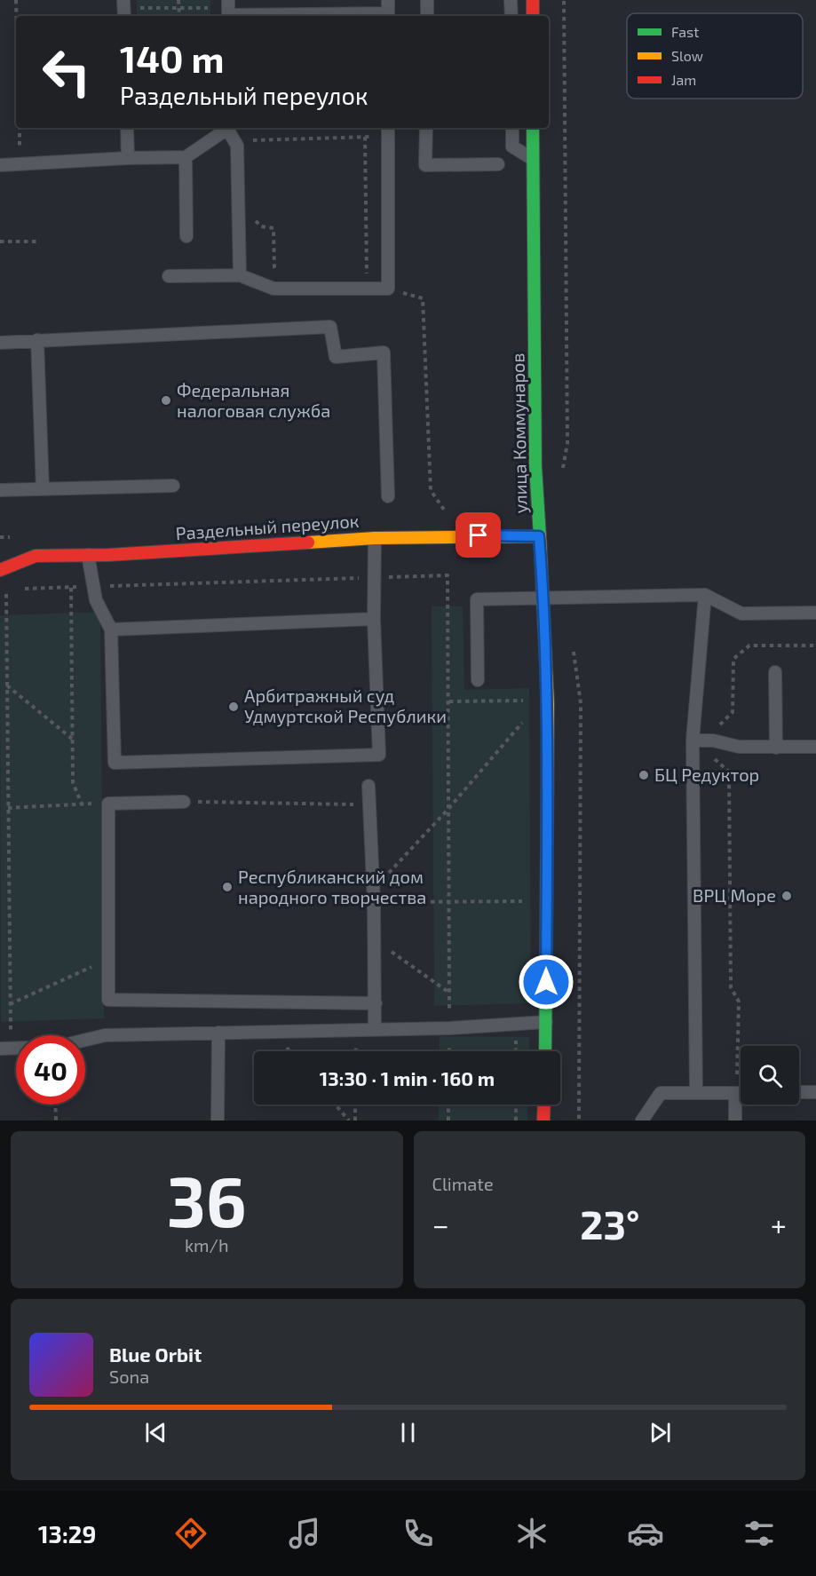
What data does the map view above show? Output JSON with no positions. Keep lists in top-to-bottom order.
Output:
{
  "streets": {
    "street": ["улица Коммунаров", "Раздельный переулок"]
  },
  "crossings": [
    ["улица Коммунаров", "Раздельный переулок"]
  ],
  "places": [
    "Федеральная налоговая служба",
    "Арбитражный суд Удмуртской Республики",
    "БЦ Редуктор",
    "Республиканский дом народного творчества",
    "ВРЦ Море"
  ],
  "legend": ["Fast", "Slow", "Jam"],
  "page": {
    "turn": ["140 m", "Раздельный переулок"],
    "limit": "40",
    "trip": "13:30 · 1 min · 160 m",
    "tile": [
      ["36", "km/h"],
      "Climate"
    ],
    "heat": ["−", "23°", "+"],
    "song": ["Blue Orbit", "Sona"],
    "tabs": "13:29"
  }
}
